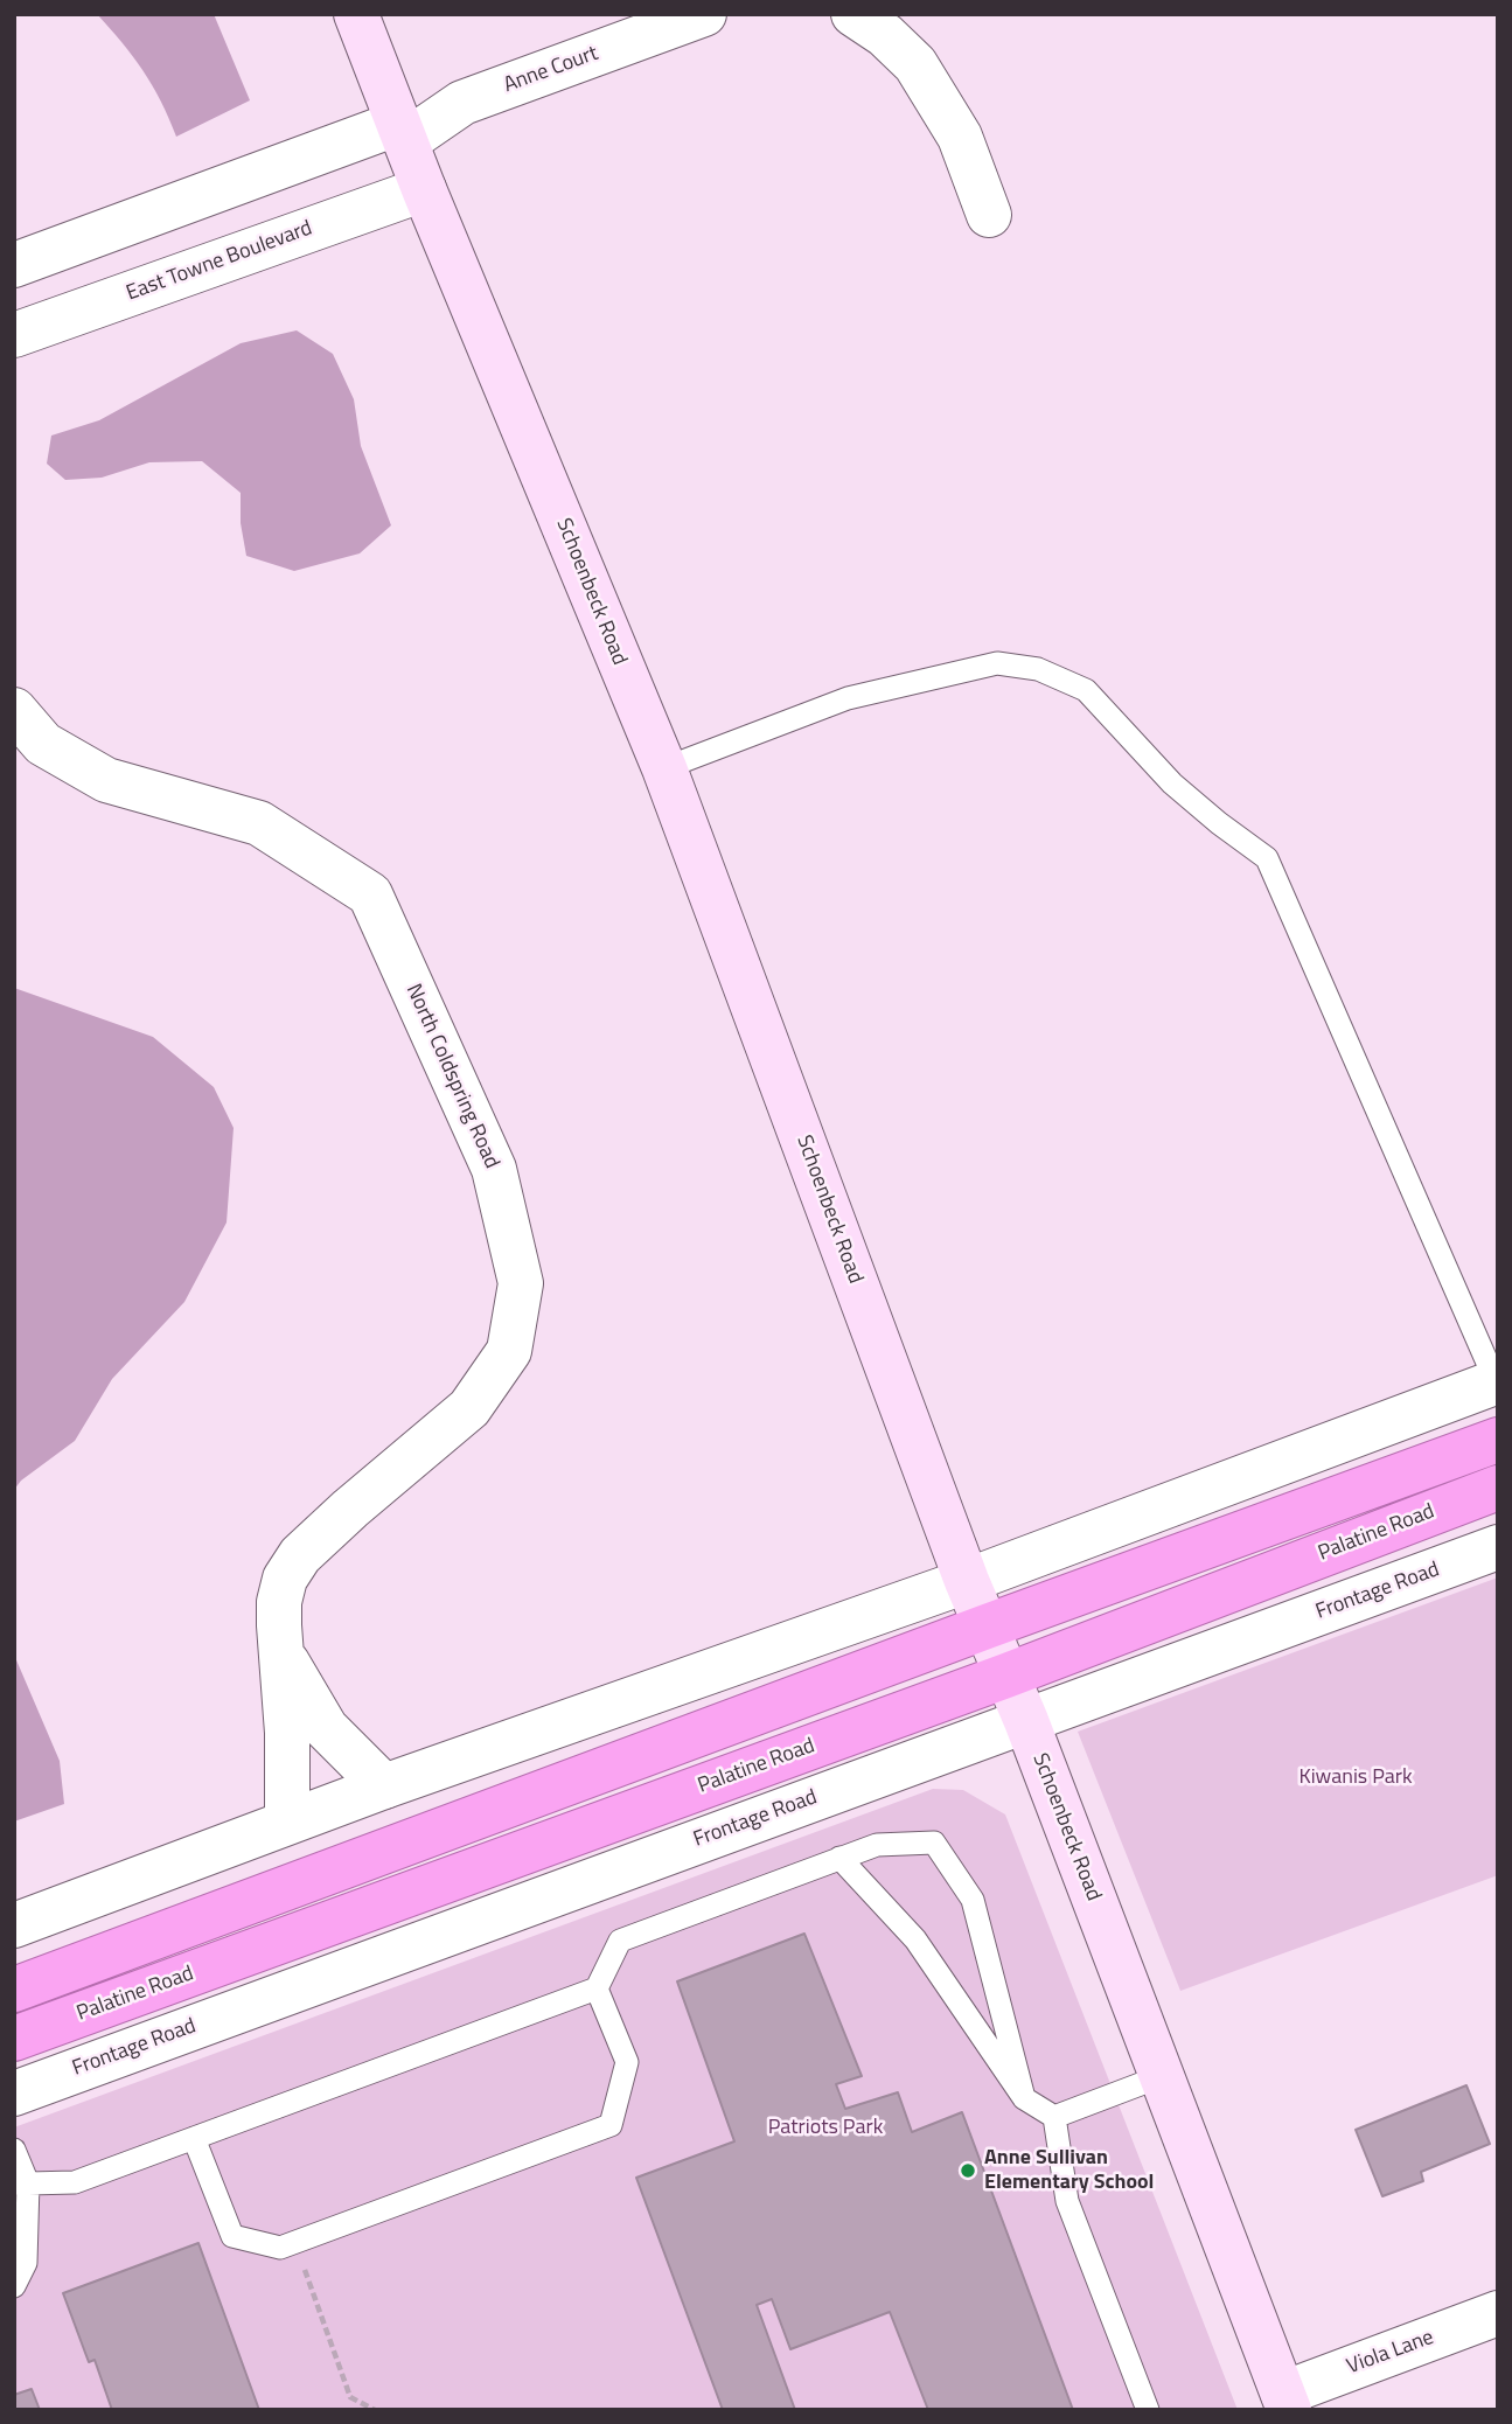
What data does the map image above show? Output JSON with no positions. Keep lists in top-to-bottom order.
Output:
{
  "streets": {
    "highway": ["Palatine Road"],
    "main road": ["Schoenbeck Road"],
    "street": [
      "Anne Court",
      "East Towne Boulevard",
      "North Coldspring Road",
      "Frontage Road",
      "Viola Lane"
    ]
  },
  "crossings": [
    ["Anne Court", "Schoenbeck Road"],
    ["East Towne Boulevard", "Schoenbeck Road"],
    ["Schoenbeck Road", "Palatine Road"],
    ["Schoenbeck Road", "Frontage Road"],
    ["Schoenbeck Road", "Viola Lane"]
  ],
  "parks": ["Kiwanis Park", "Patriots Park"],
  "places": ["Anne Sullivan Elementary School"]
}
